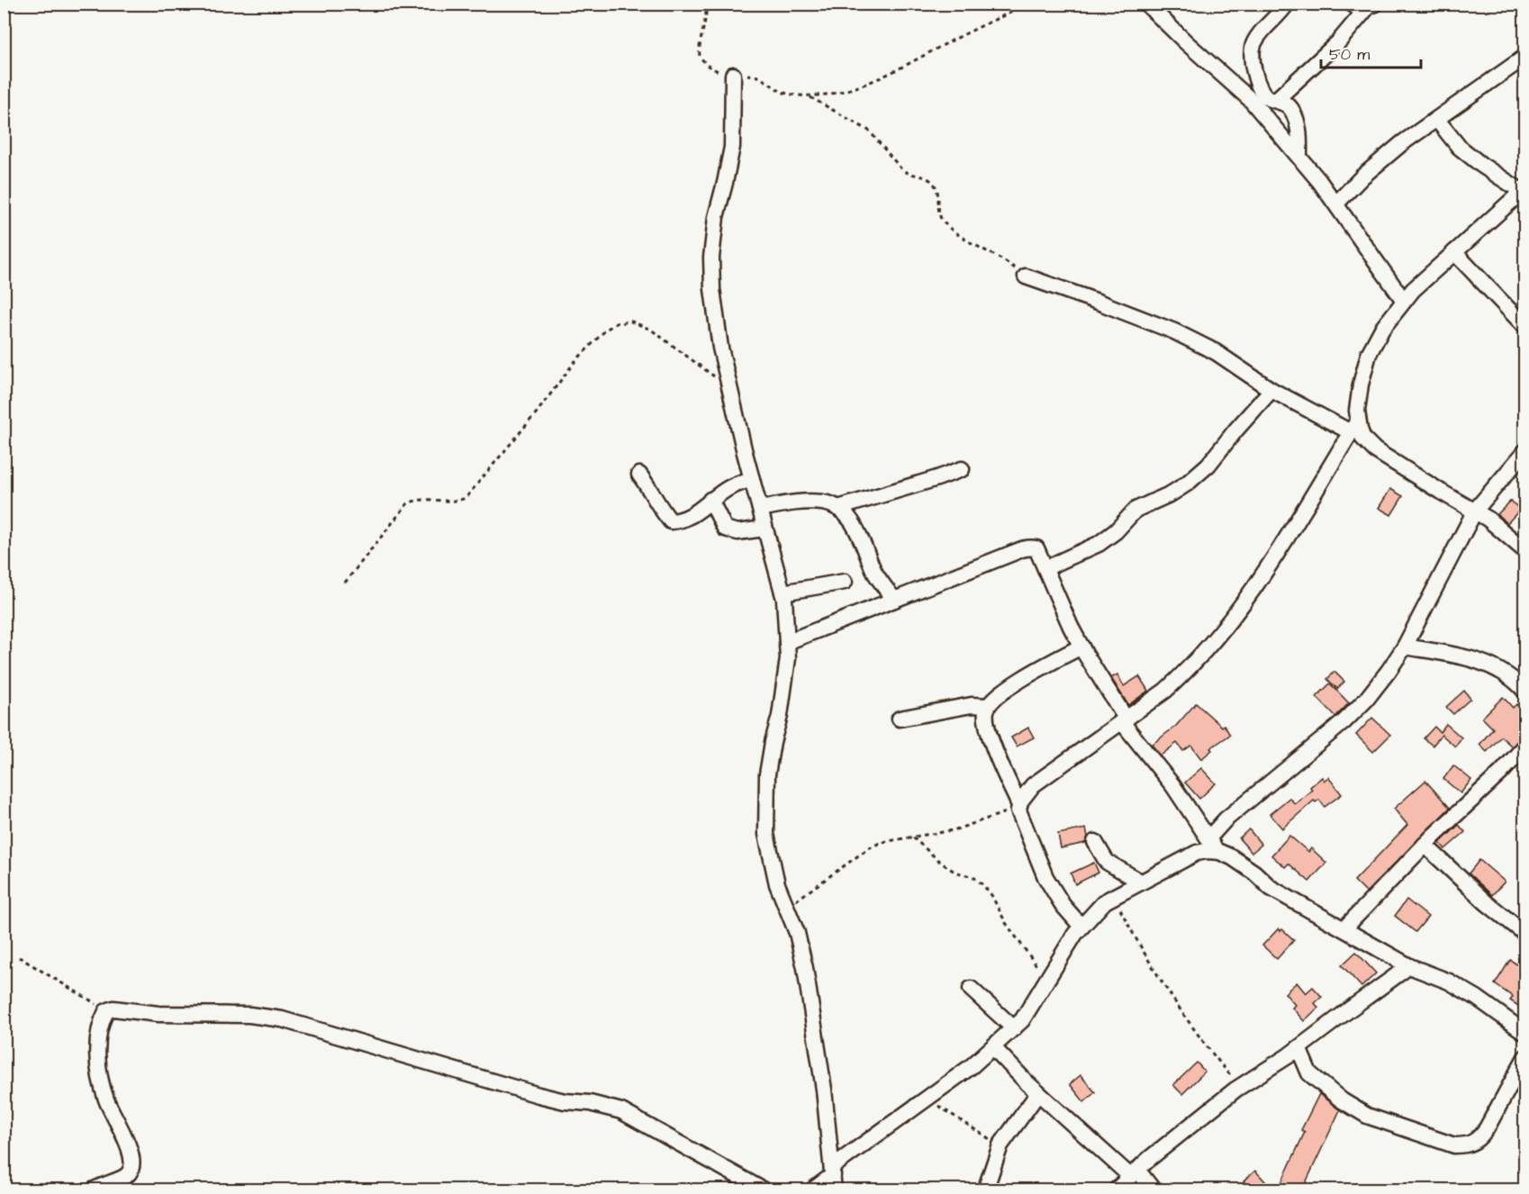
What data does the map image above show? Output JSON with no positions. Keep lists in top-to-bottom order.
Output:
{
  "scale_bar": "50 m"
}
